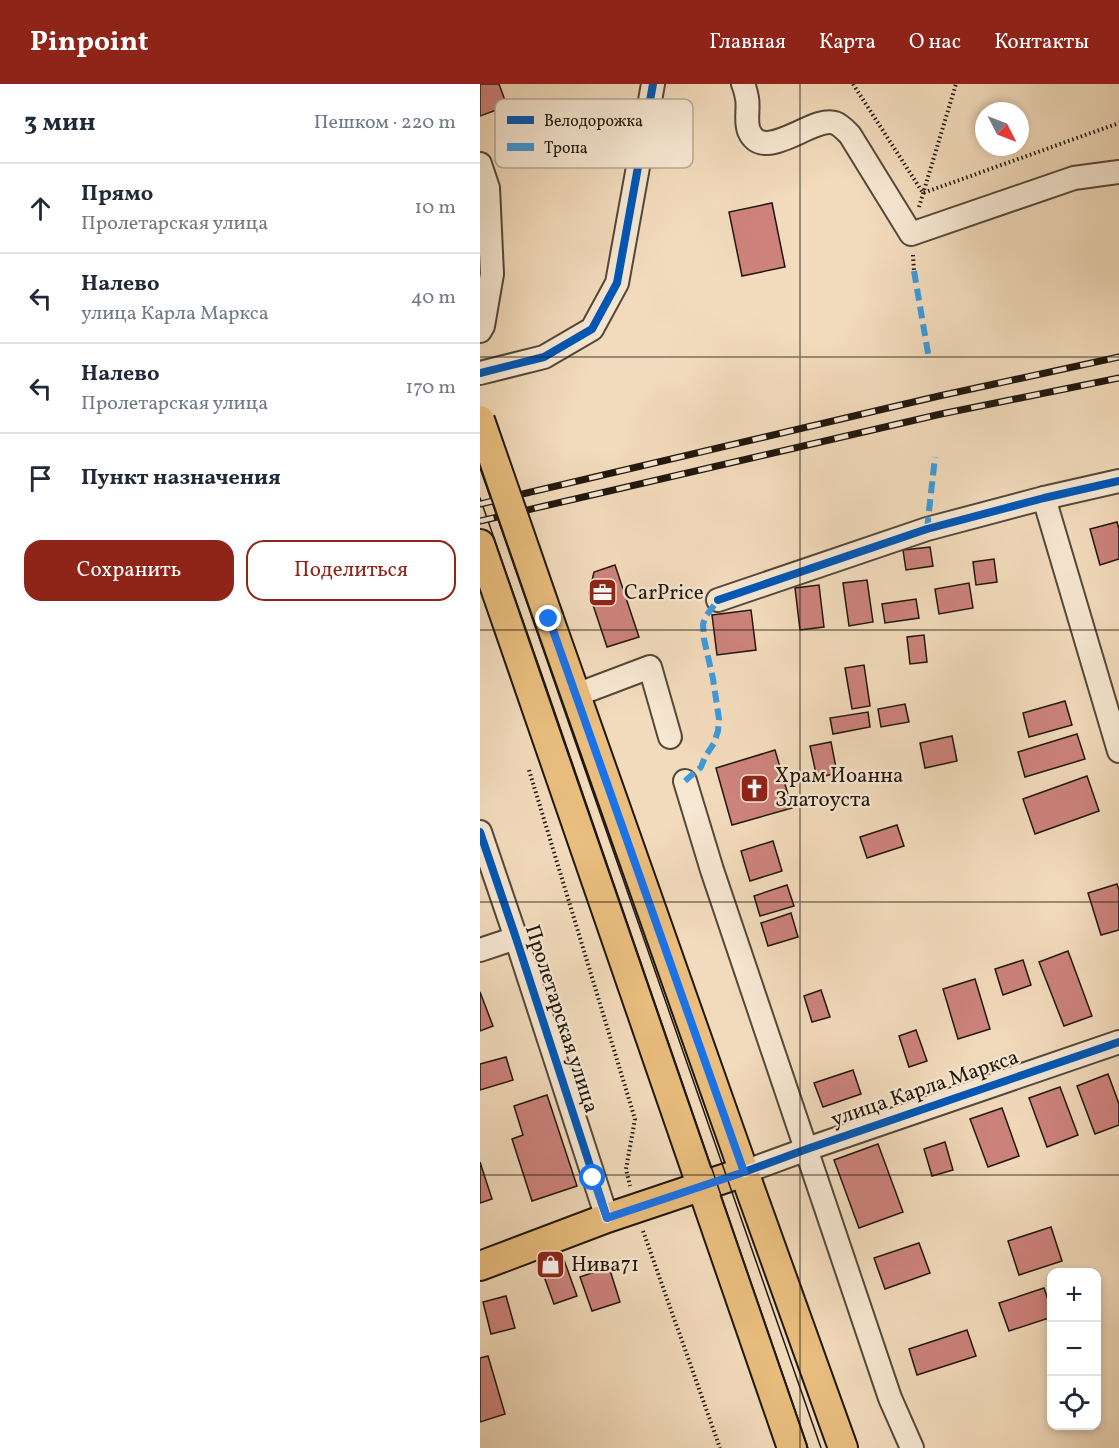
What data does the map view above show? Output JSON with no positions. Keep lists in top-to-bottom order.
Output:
{
  "streets": {
    "main road": ["улица Карла Маркса"],
    "street": ["Пролетарская улица"]
  },
  "crossings": [
    ["Пролетарская улица", "улица Карла Маркса"]
  ],
  "places": {
    "office": ["CarPrice"],
    "church": ["Храм Иоанна Златоуста"],
    "shop": ["Нива71"]
  },
  "legend": ["Велодорожка", "Тропа"],
  "north": "bottom right",
  "page": {
    "header": "Pinpoint",
    "nav": [
      "Главная",
      "Карта",
      "О нас",
      "Контакты"
    ],
    "heading": ["3 мин", "Пешком · 220 m"],
    "list": [
      ["Прямо", "Пролетарская улица", "10 m"],
      ["Налево", "улица Карла Маркса", "40 m"],
      ["Налево", "Пролетарская улица", "170 m"],
      "Пункт назначения"
    ],
    "buttons": ["Сохранить", "Поделиться"],
    "map_buttons": ["+", "−"]
  }
}
